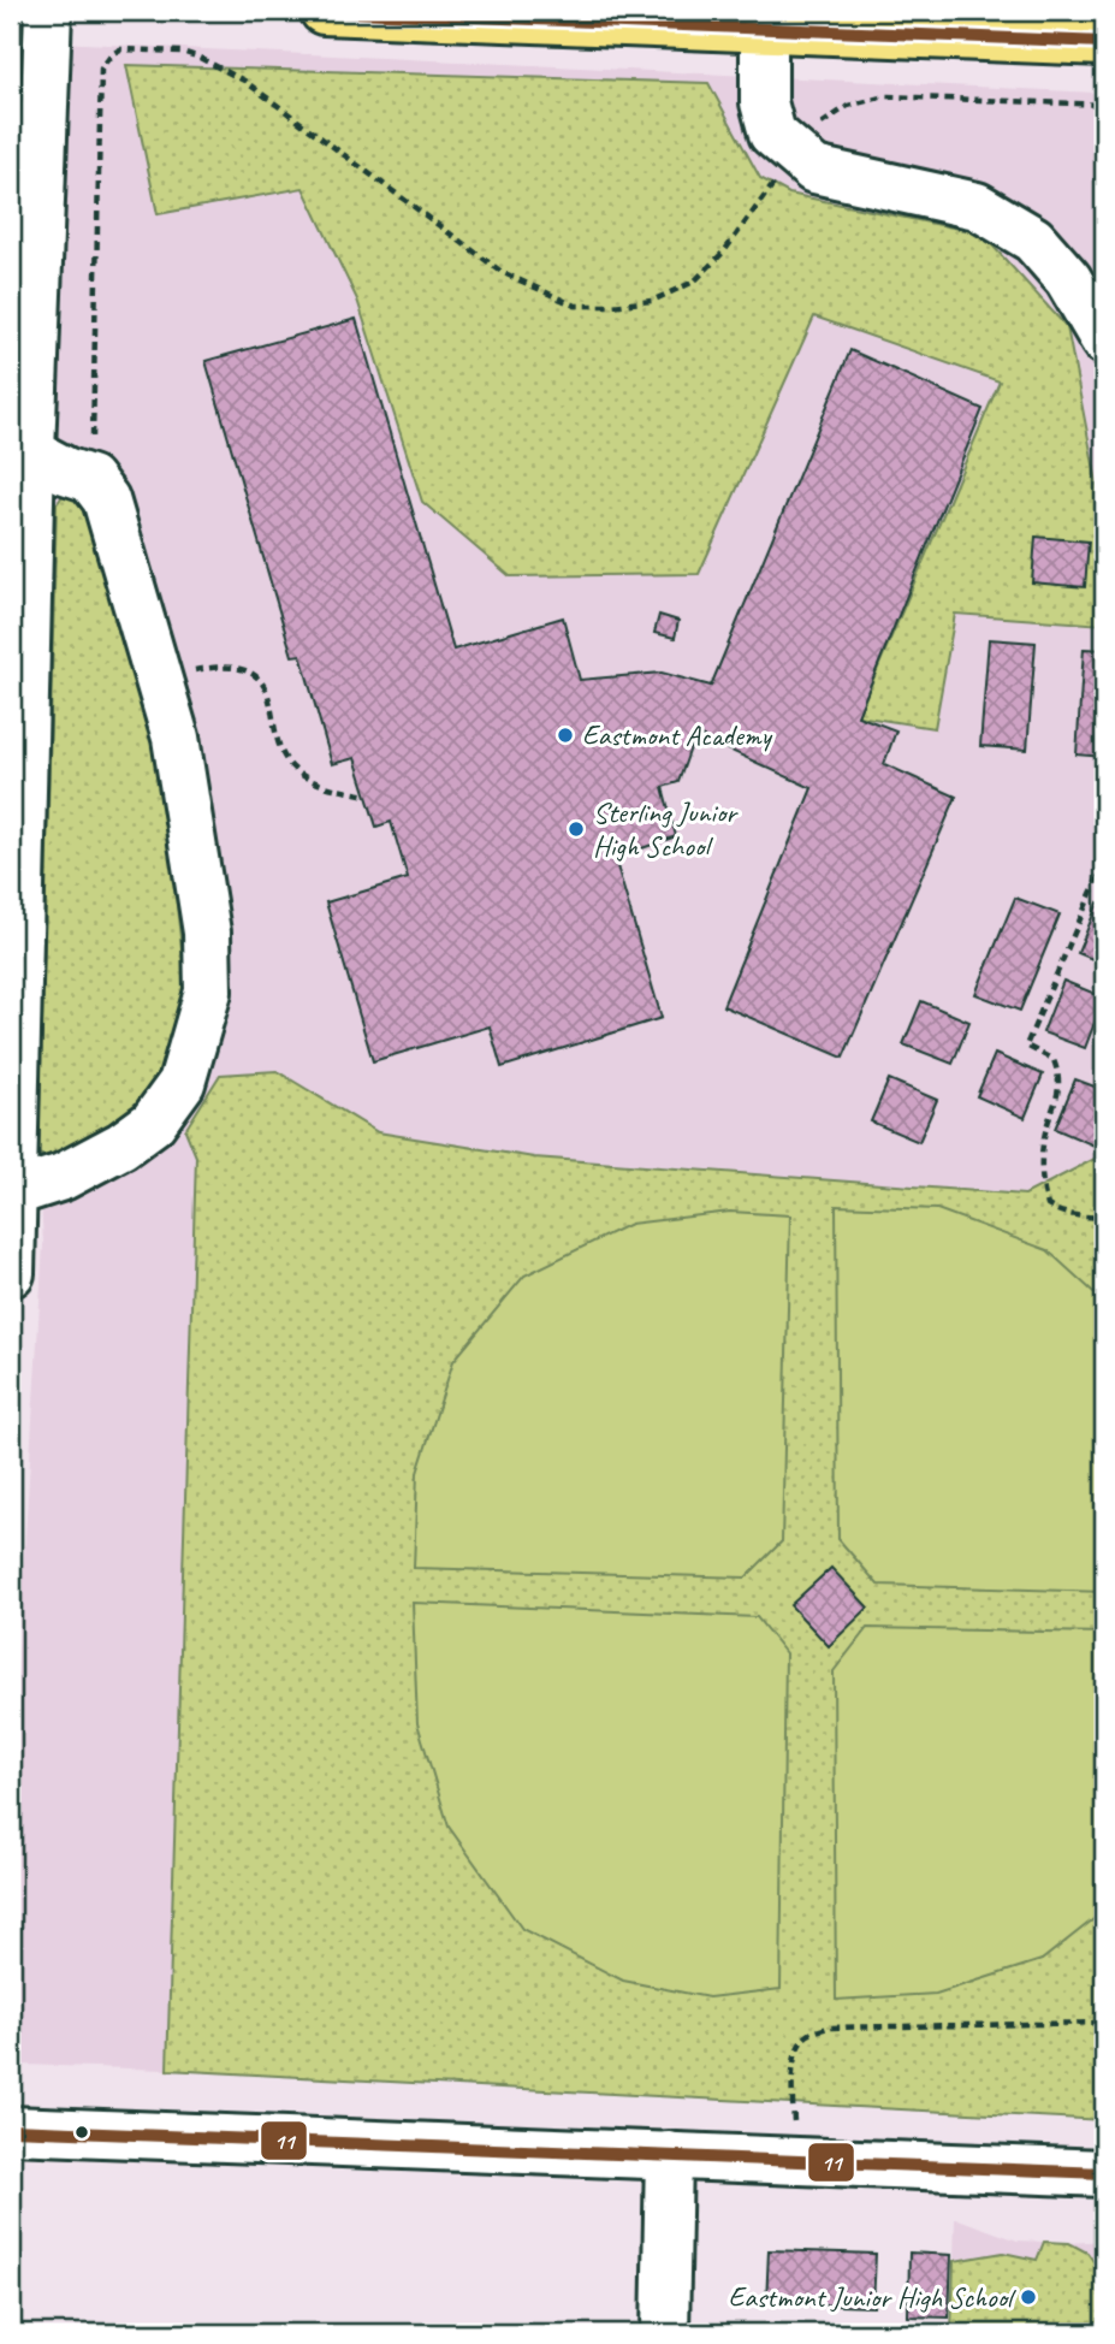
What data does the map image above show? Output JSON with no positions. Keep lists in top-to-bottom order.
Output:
{
  "places": ["Eastmont Academy", "Sterling Junior High School", "Eastmont Junior High School"],
  "lines": ["transit line 11"]
}
